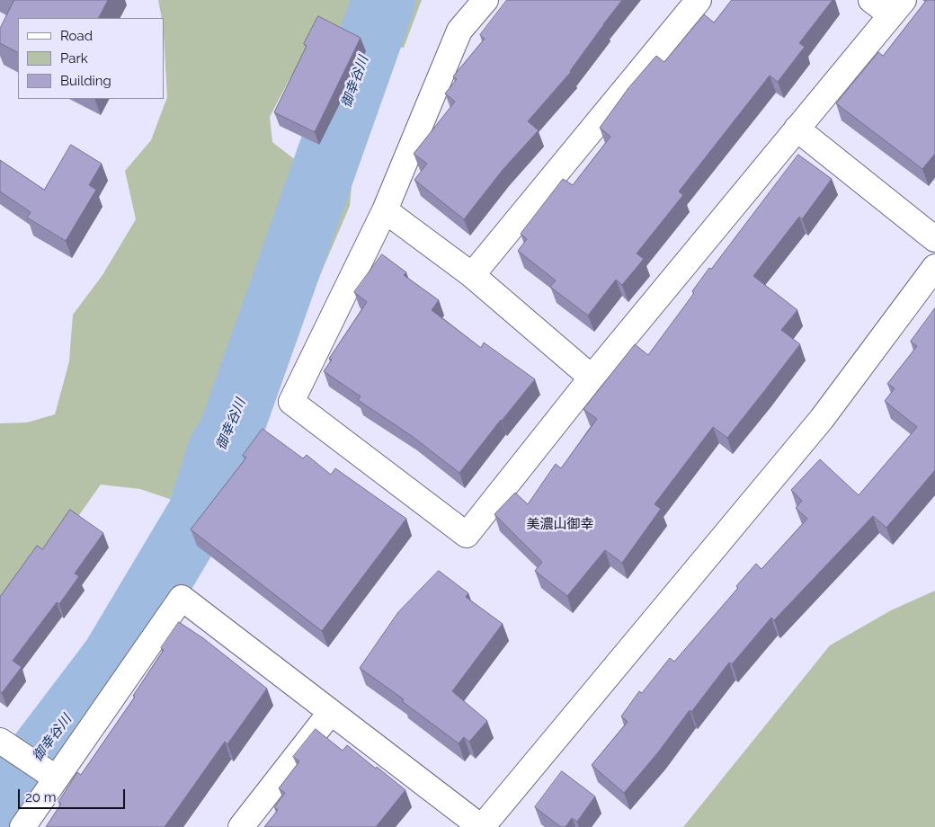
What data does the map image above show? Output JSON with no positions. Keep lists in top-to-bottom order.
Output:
{
  "districts": ["美濃山御幸"],
  "water": ["御幸谷川"],
  "legend": ["Road", "Park", "Building"],
  "scale_bar": "20 m"
}
